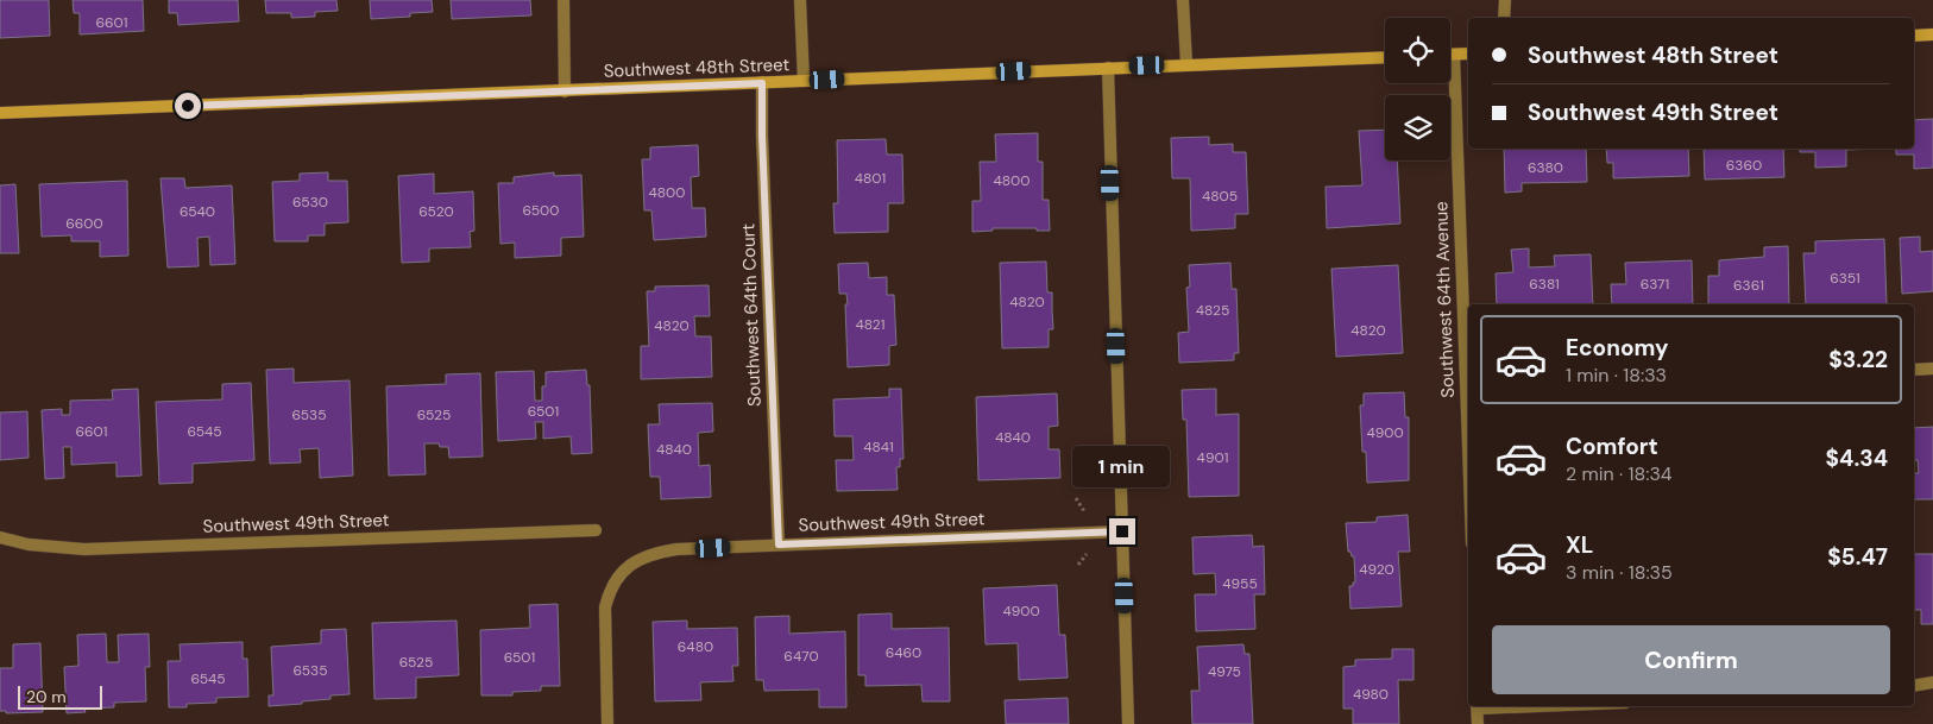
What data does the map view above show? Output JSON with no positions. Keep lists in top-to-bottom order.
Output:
{
  "streets": {
    "street": [
      "Southwest 48th Street",
      "Southwest 64th Avenue",
      "Southwest 64th Court",
      "Southwest 49th Street"
    ]
  },
  "crossings": [
    ["Southwest 48th Street", "Southwest 64th Court"],
    ["Southwest 64th Court", "Southwest 49th Street"]
  ],
  "house_numbers": [
    "6601",
    "6360",
    "6380",
    "4801",
    "4800",
    "4800",
    "4805",
    "6530",
    "6500",
    "6540",
    "6520",
    "6600",
    "6351",
    "6381",
    "6371",
    "6361",
    "4820",
    "4825",
    "4821",
    "4820",
    "4820",
    "6501",
    "6535",
    "6525",
    "6601",
    "6545",
    "4900",
    "4840",
    "4841",
    "4840",
    "4901",
    "4920",
    "4955",
    "4900",
    "6480",
    "6460",
    "6470",
    "6501",
    "6525",
    "6535",
    "4975",
    "6545",
    "4980"
  ],
  "scale_bar": "20 m",
  "page": {
    "banner": ["Southwest 48th Street", "Southwest 49th Street"],
    "list": [
      {
        "name": "Economy",
        "note": "1 min · 18:33",
        "value": "$3.22"
      },
      {
        "name": "Comfort",
        "note": "2 min · 18:34",
        "value": "$4.34"
      },
      {
        "name": "XL",
        "note": "3 min · 18:35",
        "value": "$5.47"
      }
    ],
    "bubble": "1 min",
    "buttons": "Confirm",
    "scale": "20 m"
  }
}
